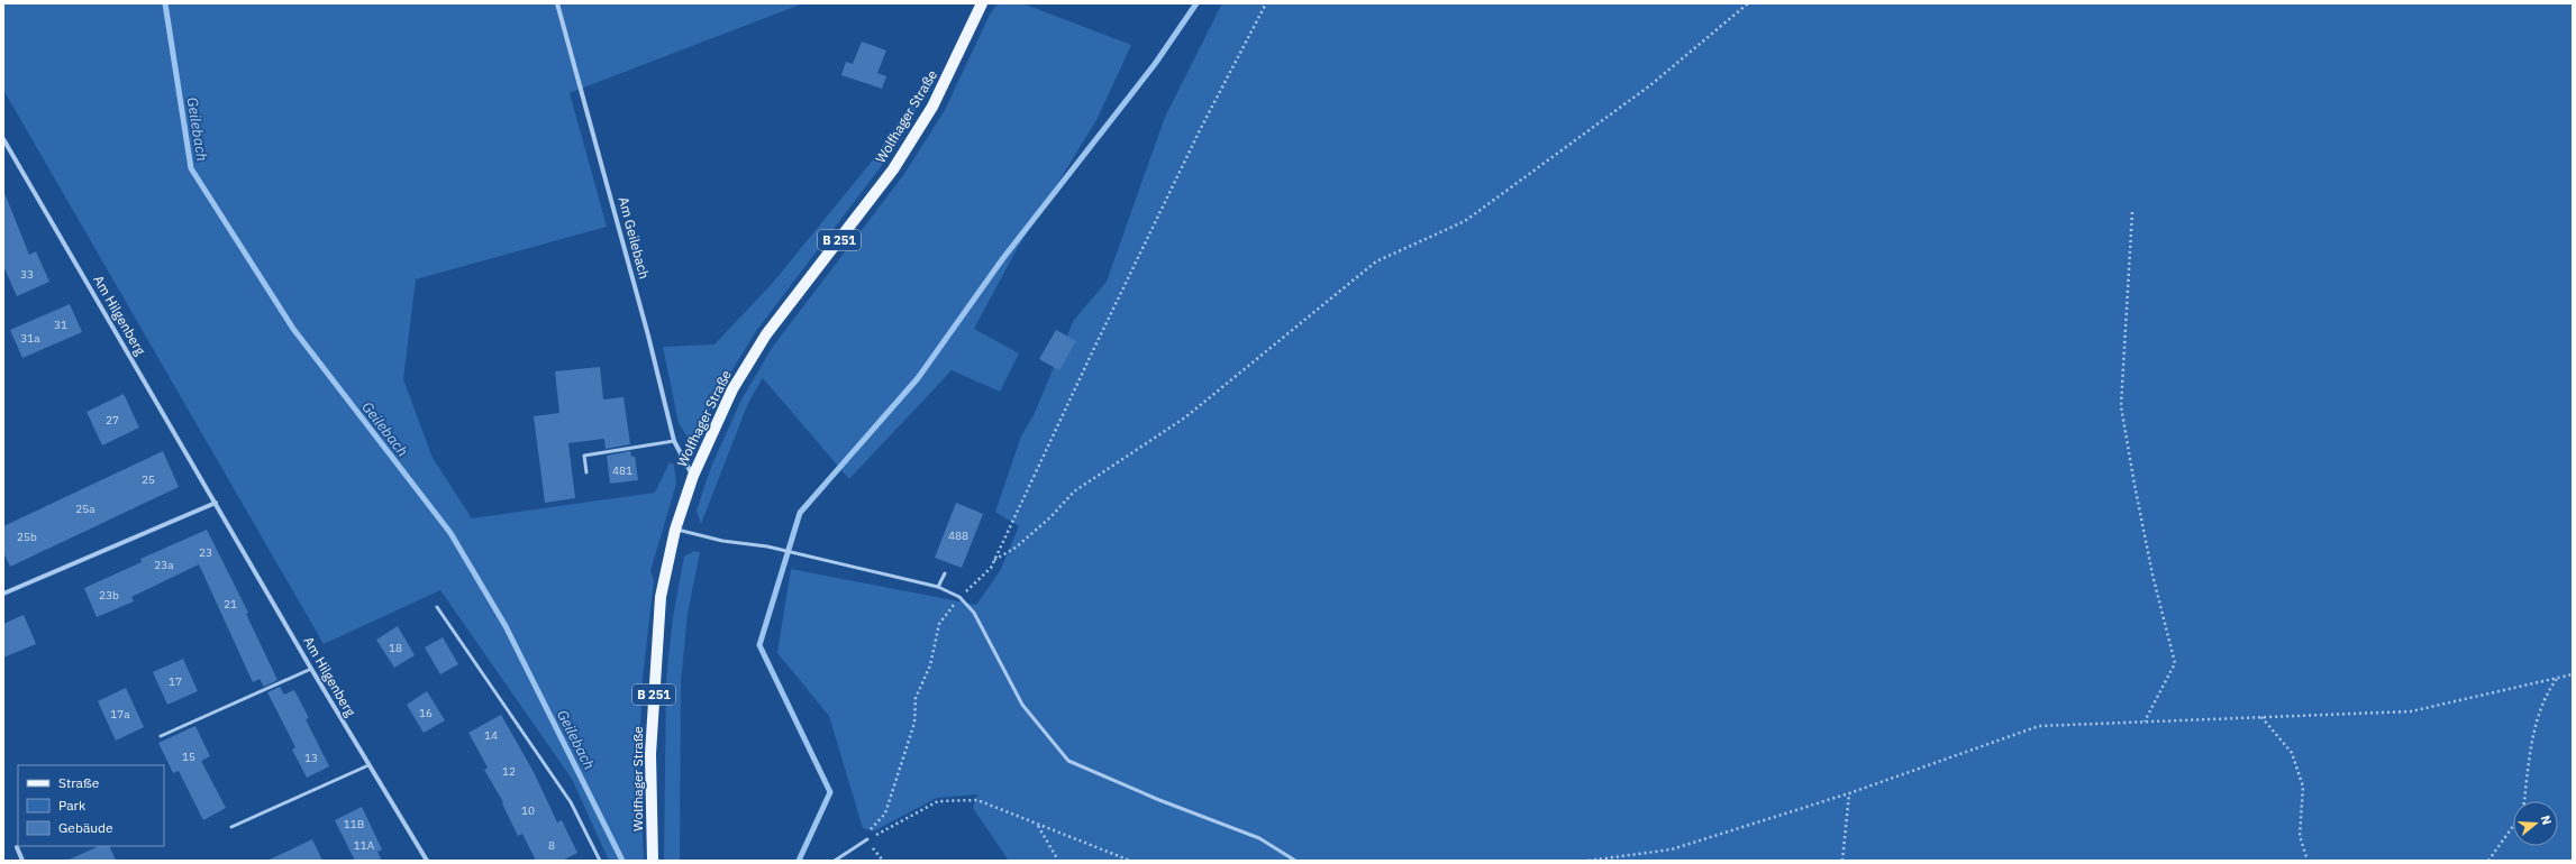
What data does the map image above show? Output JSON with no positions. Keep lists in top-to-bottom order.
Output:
{
  "streets": {
    "main road": ["Wolfhager Straße", "B 251"],
    "street": ["Am Geilebach", "Am Hilgenberg"]
  },
  "crossings": [
    ["Wolfhager Straße", "Am Geilebach"]
  ],
  "water": ["Geilebach"],
  "house_numbers": [
    "33",
    "31",
    "31a",
    "27",
    "481",
    "25",
    "25a",
    "488",
    "25b",
    "23",
    "23a",
    "23b",
    "21",
    "18",
    "17",
    "16",
    "17a",
    "14",
    "15",
    "13",
    "12",
    "10",
    "11B",
    "11A",
    "8"
  ],
  "legend": ["Straße", "Park", "Gebäude"],
  "north": "right"
}
